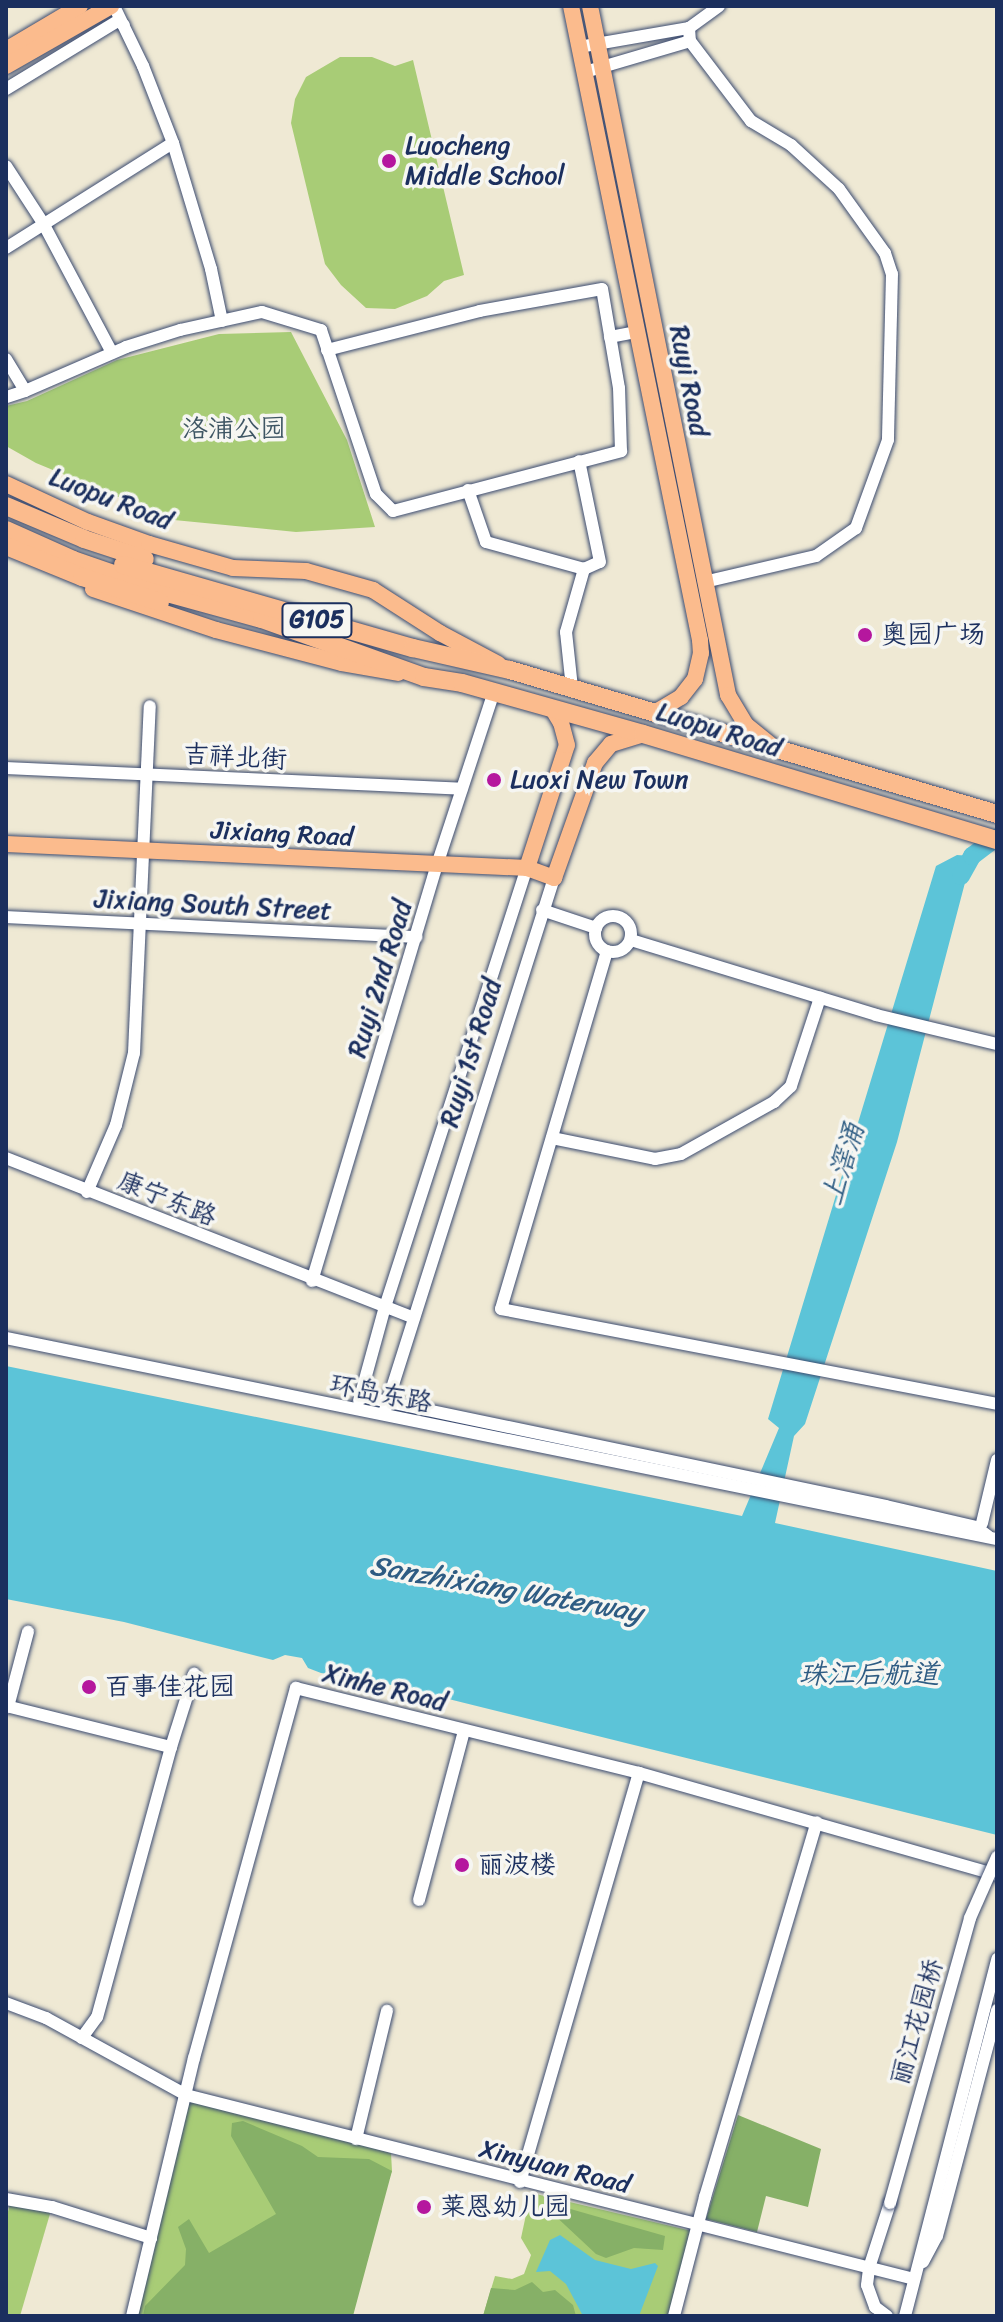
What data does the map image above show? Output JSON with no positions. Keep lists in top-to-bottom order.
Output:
{
  "streets": {
    "highway": ["Luopu Road"],
    "main road": ["Ruyi Road", "Jixiang Road", "Ruyi 1st Road"],
    "street": [
      "吉祥北街",
      "Jixiang South Street",
      "Ruyi 2nd Road",
      "康宁东路",
      "环岛东路",
      "Xinhe Road",
      "丽江花园桥",
      "Xinyuan Road"
    ]
  },
  "crossings": [
    ["Ruyi Road", "Luopu Road"],
    ["Luopu Road", "Ruyi 2nd Road"],
    ["Luopu Road", "Ruyi 1st Road"],
    ["吉祥北街", "Ruyi 2nd Road"],
    ["Jixiang Road", "Ruyi 2nd Road"],
    ["Jixiang Road", "Ruyi 1st Road"],
    ["Jixiang South Street", "Ruyi 2nd Road"],
    ["Ruyi 2nd Road", "康宁东路"],
    ["Ruyi 1st Road", "康宁东路"],
    ["Ruyi 1st Road", "环岛东路"],
    ["Xinhe Road", "Xinyuan Road"],
    ["丽江花园桥", "Xinyuan Road"]
  ],
  "water": ["上滘涌", "Sanzhixiang Waterway", "珠江后航道"],
  "parks": ["洛浦公园"],
  "places": [
    "Luocheng Middle School",
    "奥园广场",
    "Luoxi New Town",
    "百事佳花园",
    "丽波楼",
    "莱恩幼儿园"
  ]
}
